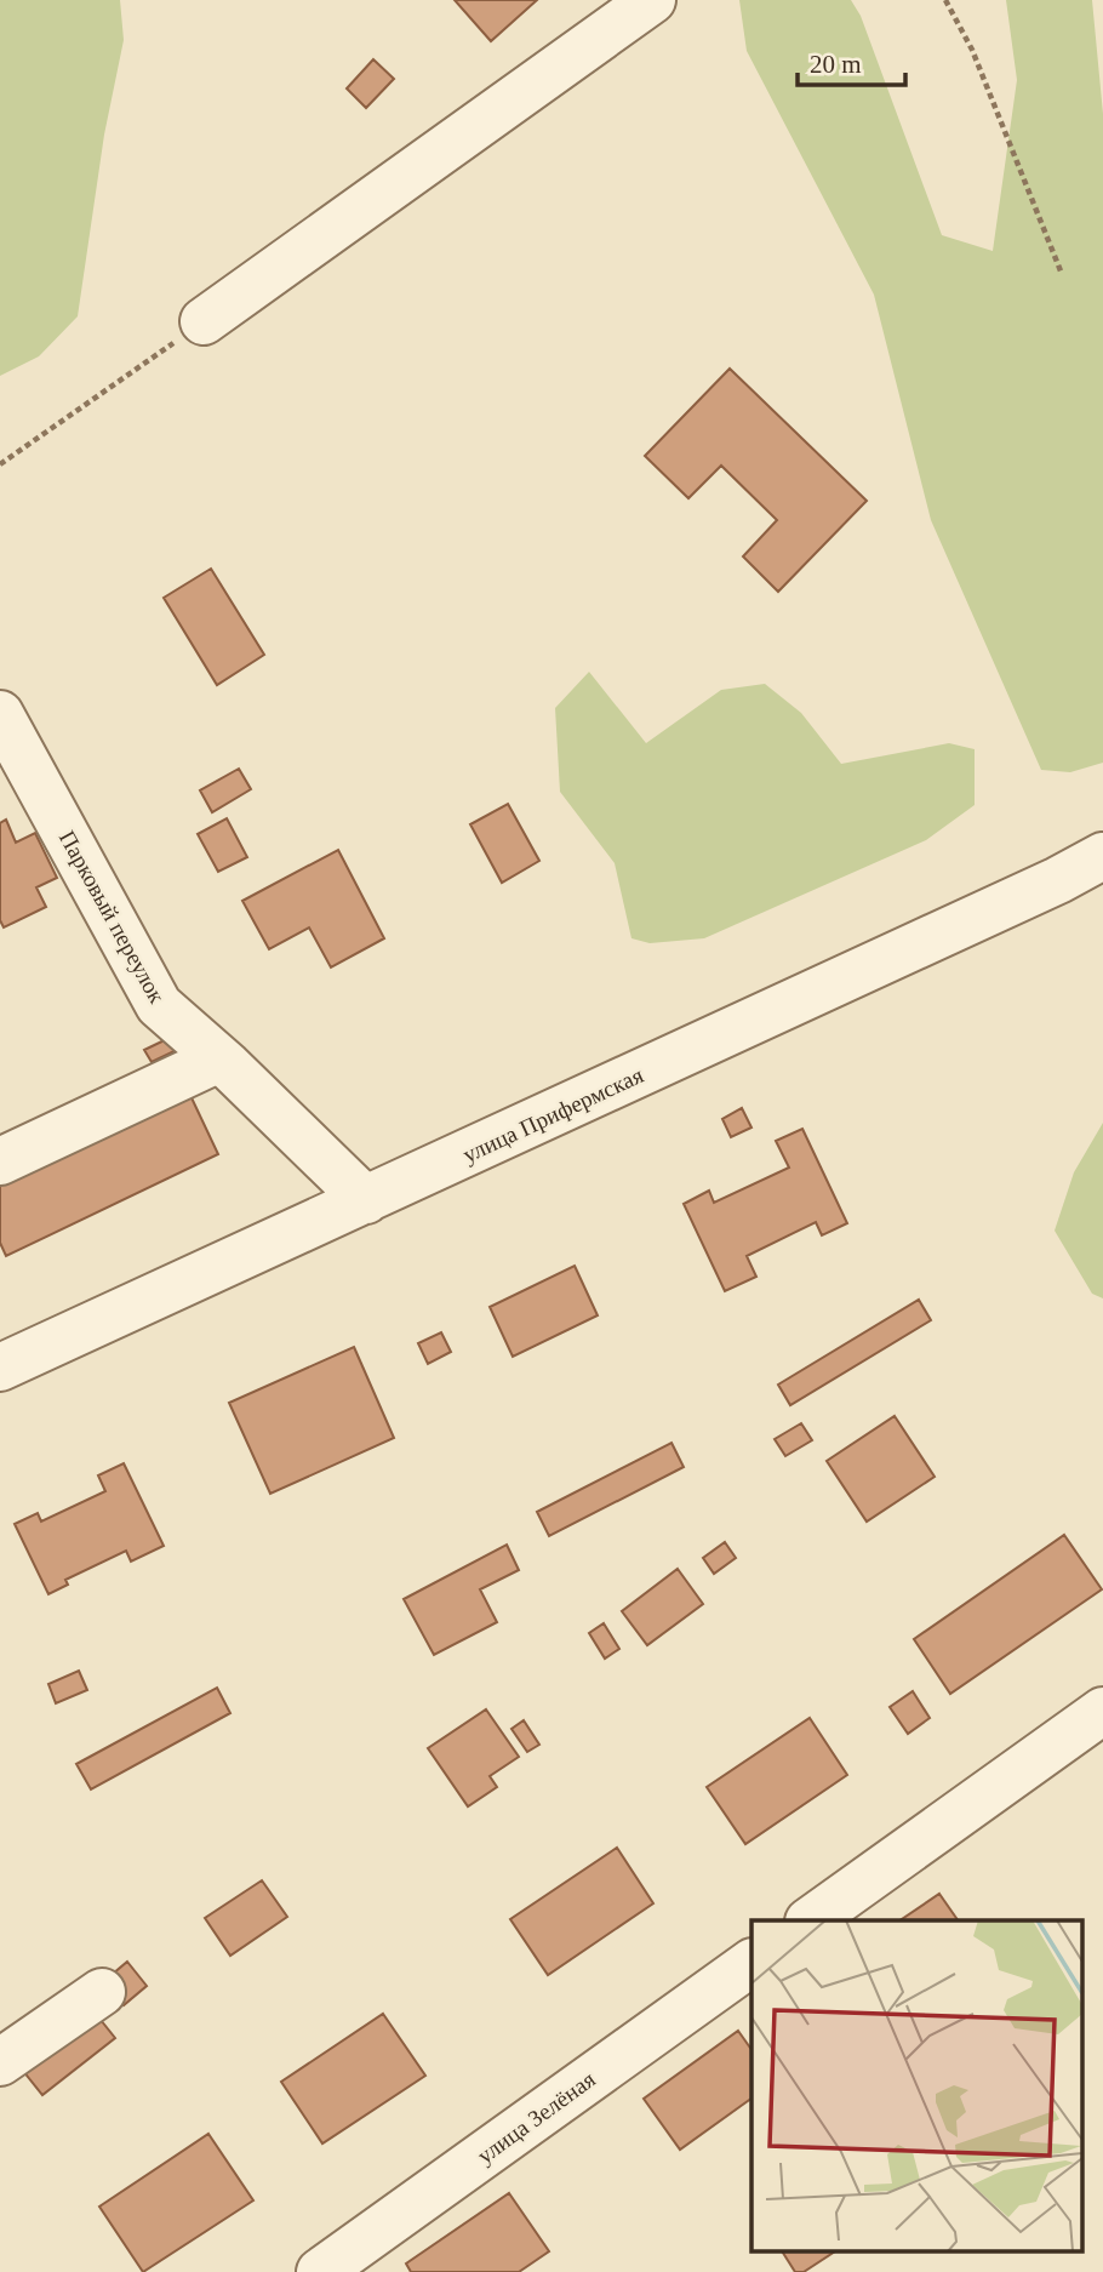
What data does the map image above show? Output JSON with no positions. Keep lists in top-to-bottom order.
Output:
{
  "streets": {
    "street": ["Парковый переулок", "улица Прифермская", "улица Зелёная"]
  },
  "crossings": [
    ["Парковый переулок", "улица Прифермская"]
  ],
  "scale_bar": "20 m"
}
